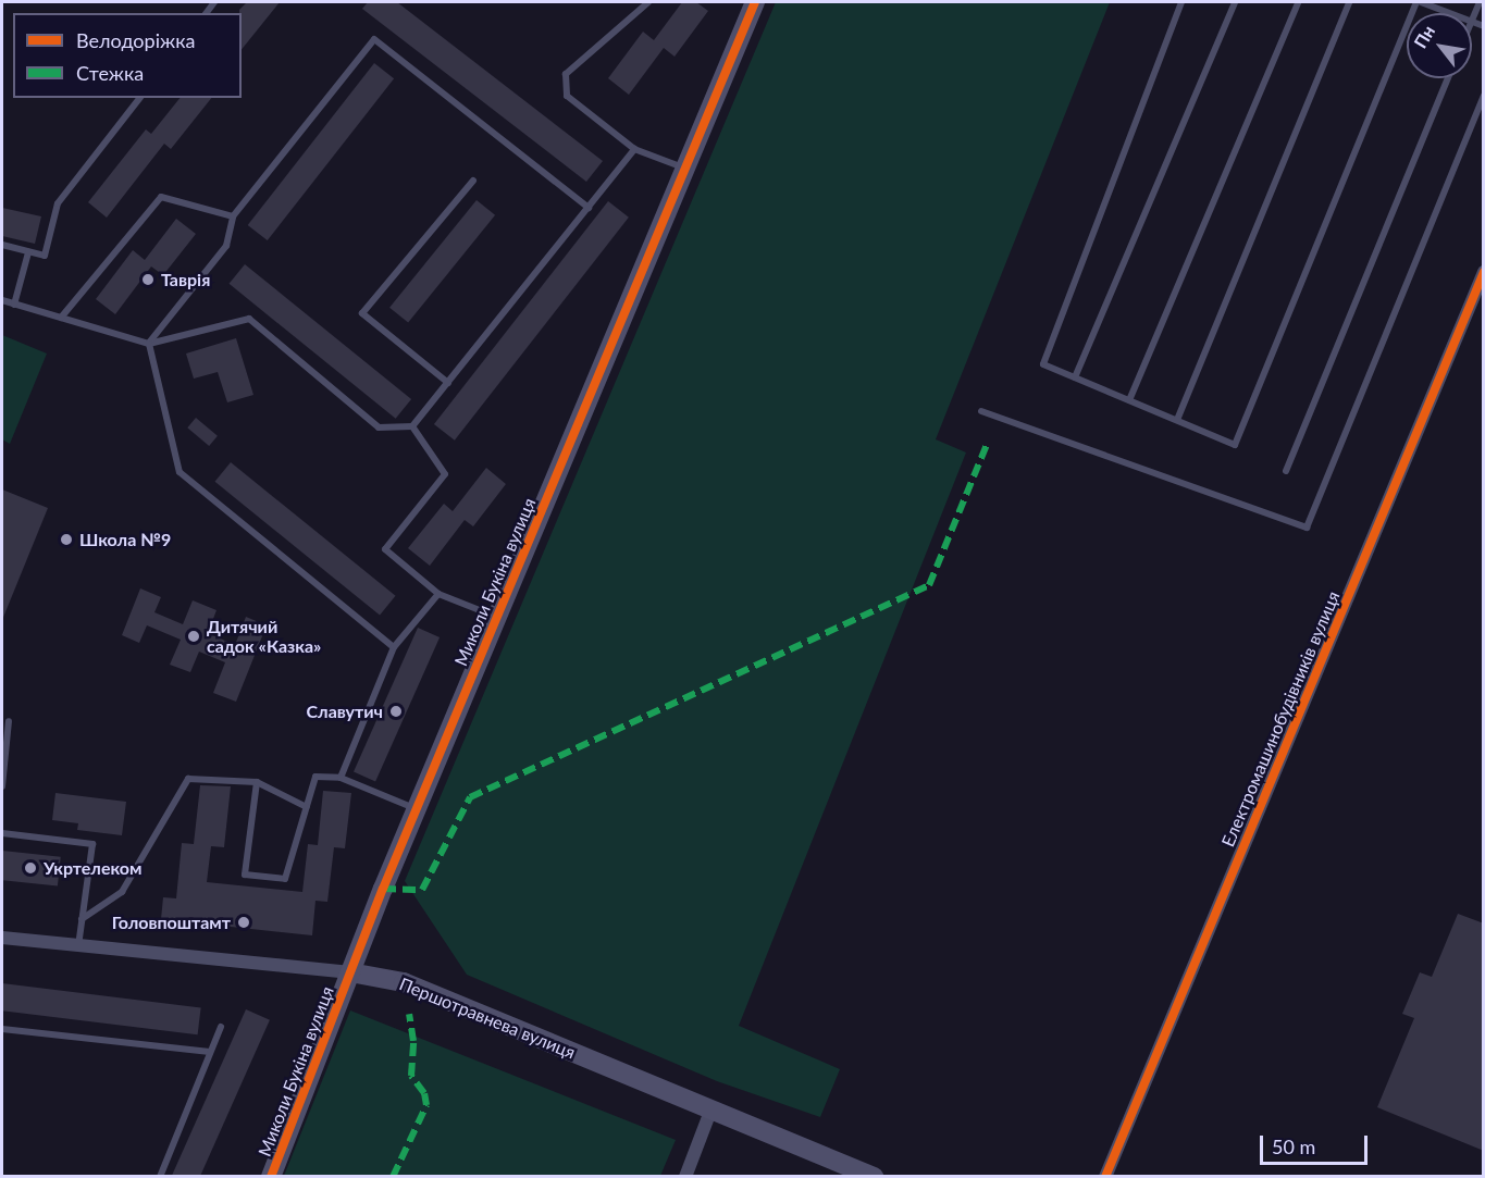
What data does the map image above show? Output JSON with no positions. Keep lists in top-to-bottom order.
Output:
{
  "streets": {
    "street": ["Миколи Букіна вулиця", "Електромашинобудівників вулиця", "Першотравнева вулиця"]
  },
  "crossings": [
    ["Миколи Букіна вулиця", "Першотравнева вулиця"]
  ],
  "places": [
    "Таврія",
    "Школа №9",
    "Дитячий садок «Казка»",
    "Славутич",
    "Укртелеком",
    "Головпоштамт"
  ],
  "legend": ["Велодоріжка", "Стежка"],
  "scale_bar": "50 m",
  "north": "top left"
}
